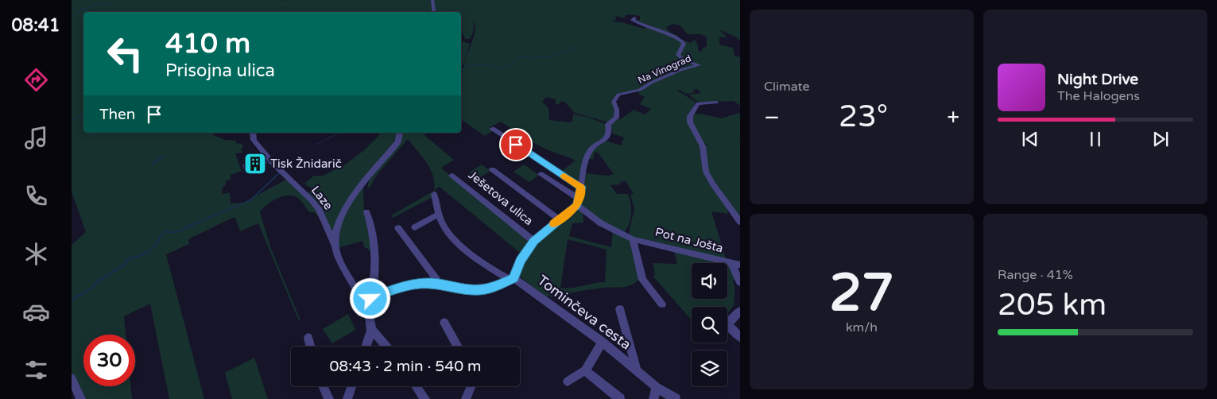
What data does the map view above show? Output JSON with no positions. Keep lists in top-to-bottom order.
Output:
{
  "streets": {
    "street": [
      "Na Vinograd",
      "Laze",
      "Ješetova ulica",
      "Pot na Jošta",
      "Tominčeva cesta"
    ]
  },
  "crossings": [
    ["Na Vinograd", "Ješetova ulica"],
    ["Na Vinograd", "Pot na Jošta"],
    ["Ješetova ulica", "Pot na Jošta"],
    ["Ješetova ulica", "Tominčeva cesta"]
  ],
  "places": {
    "building": ["Tisk Žnidarič"]
  },
  "page": {
    "tabs": "08:41",
    "tile": [
      "Climate",
      ["27", "km/h"],
      ["Range · 41%", "205 km"]
    ],
    "turn": ["410 m", "Prisojna ulica"],
    "song": ["Night Drive", "The Halogens"],
    "then": "Then",
    "heat": ["−", "23°", "+"],
    "limit": "30",
    "trip": "08:43 · 2 min · 540 m"
  }
}
